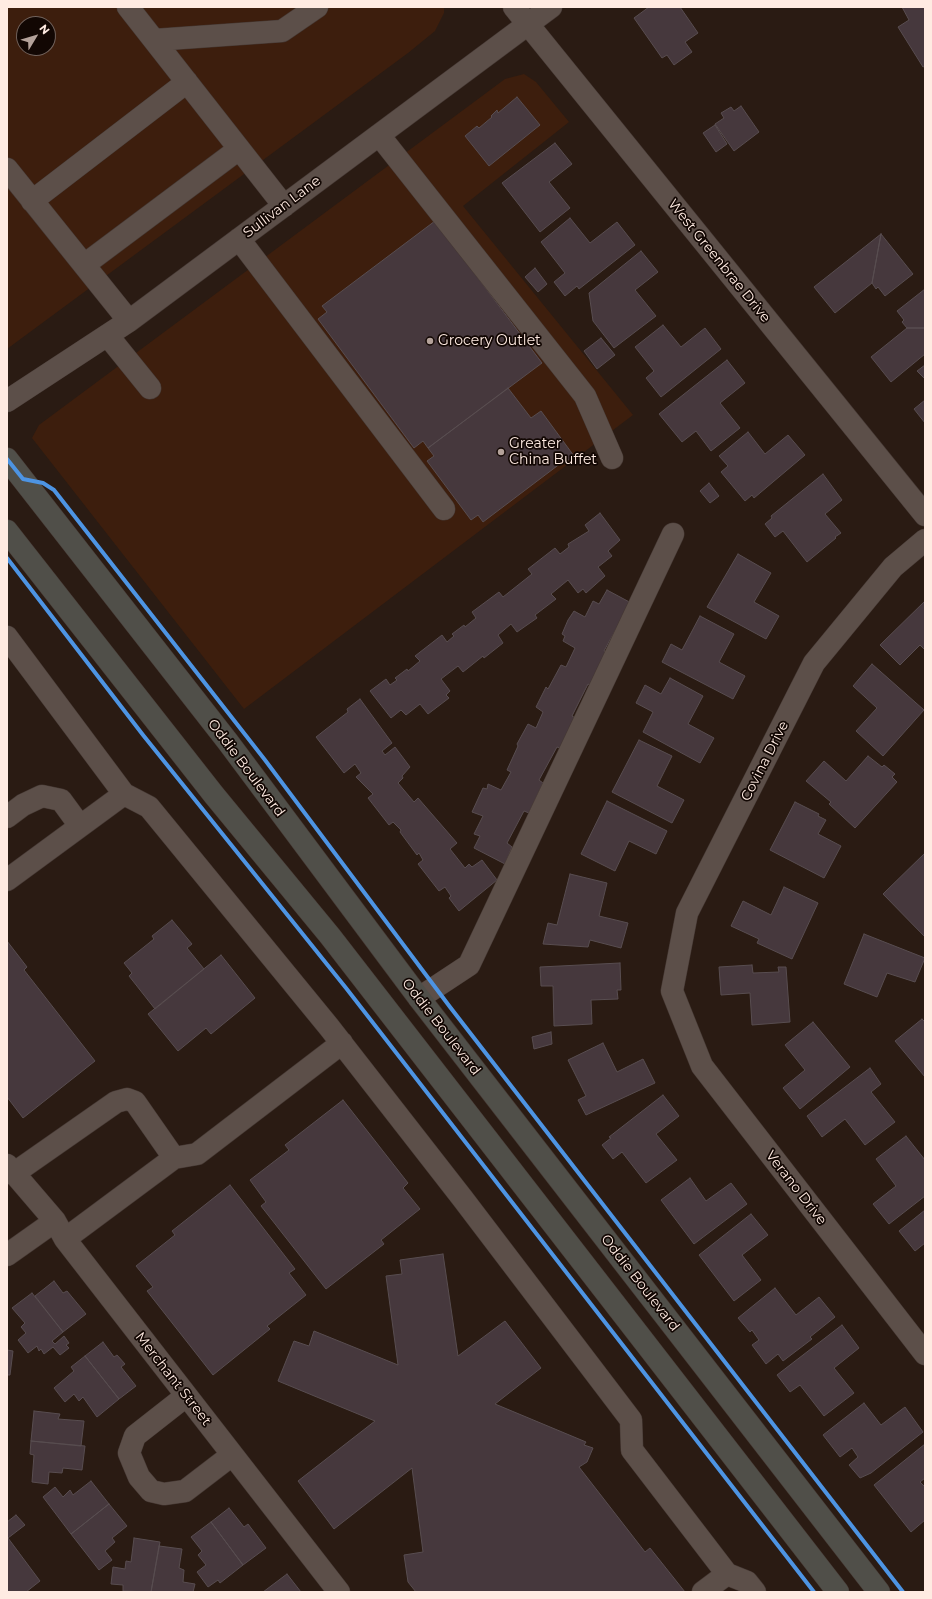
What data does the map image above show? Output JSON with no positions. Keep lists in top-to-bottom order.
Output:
{
  "streets": {
    "main road": ["Oddie Boulevard"],
    "street": [
      "Sullivan Lane",
      "West Greenbrae Drive",
      "Covina Drive",
      "Verano Drive",
      "Merchant Street"
    ]
  },
  "crossings": [
    ["Sullivan Lane", "West Greenbrae Drive"],
    ["Covina Drive", "Verano Drive"]
  ],
  "places": ["Grocery Outlet", "Greater China Buffet"],
  "north": "top right"
}
